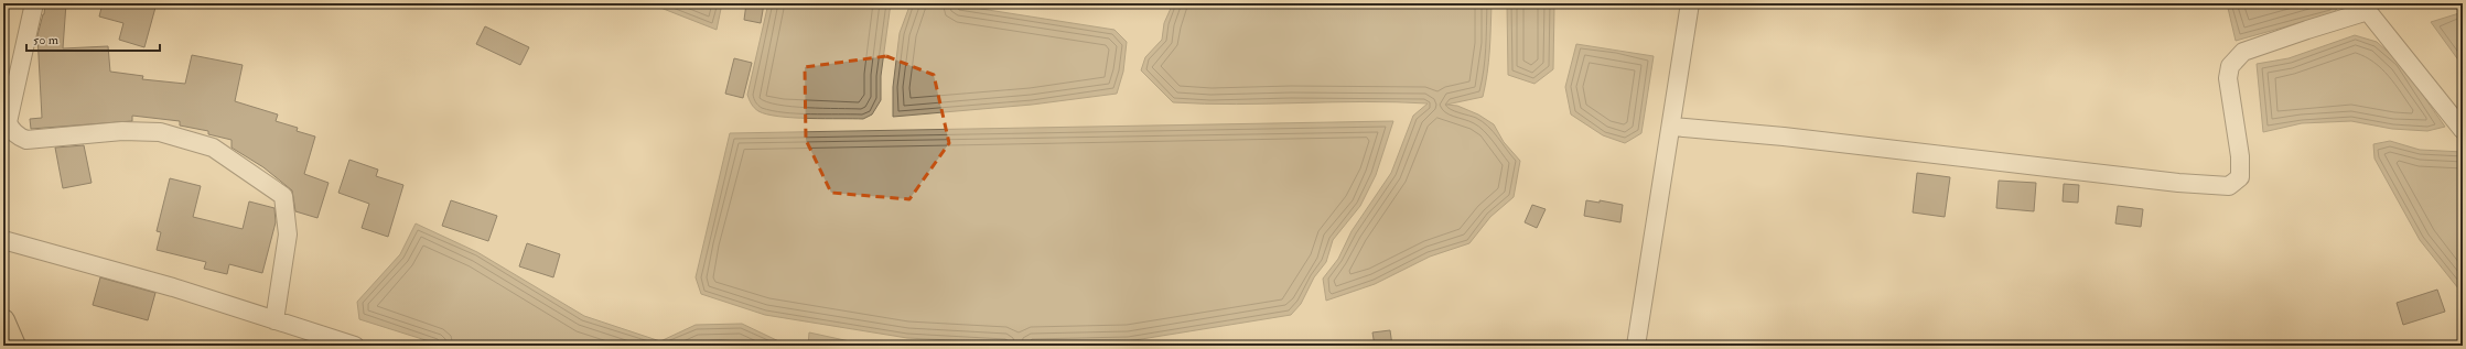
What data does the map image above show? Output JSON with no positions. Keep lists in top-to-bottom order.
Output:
{
  "scale_bar": "50 m"
}
